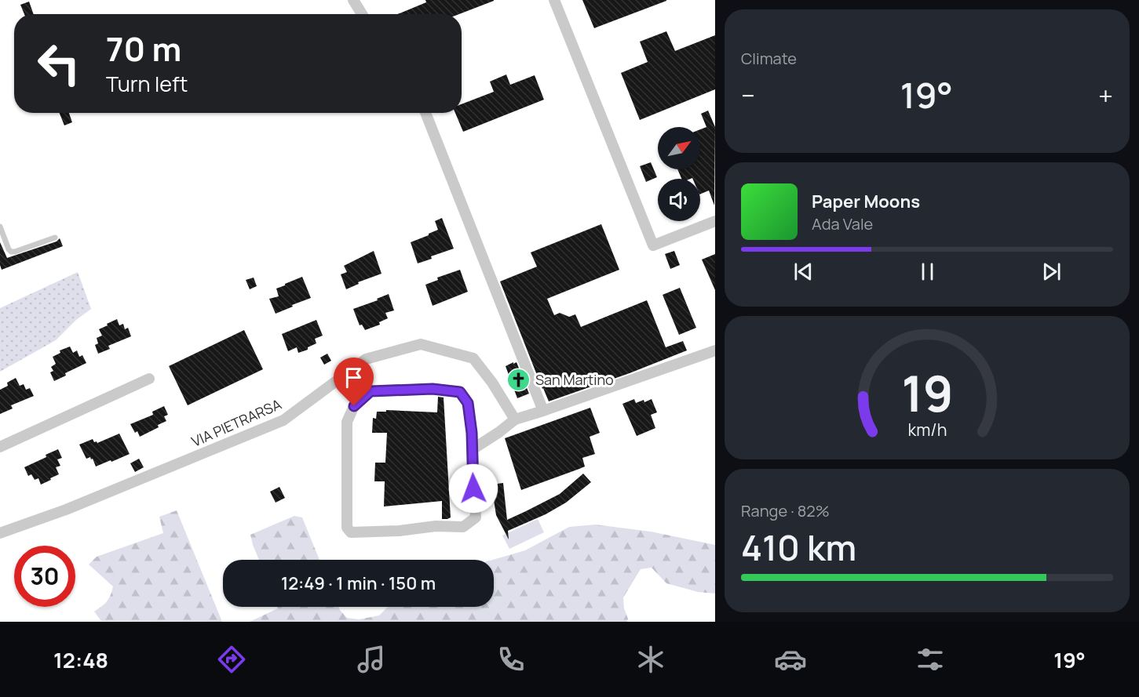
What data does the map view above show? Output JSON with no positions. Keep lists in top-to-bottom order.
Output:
{
  "streets": {
    "street": ["VIA PIETRARSA"]
  },
  "places": {
    "church": ["San Martino"]
  },
  "north": "top right",
  "page": {
    "tile": [
      "Climate",
      ["Range · 82%", "410 km"]
    ],
    "turn": ["70 m", "Turn left"],
    "heat": ["−", "19°", "+"],
    "song": ["Paper Moons", "Ada Vale"],
    "limit": "30",
    "trip": "12:49 · 1 min · 150 m",
    "tabs": ["12:48", "19°"],
    "gauge": ["19", "km/h"]
  }
}
